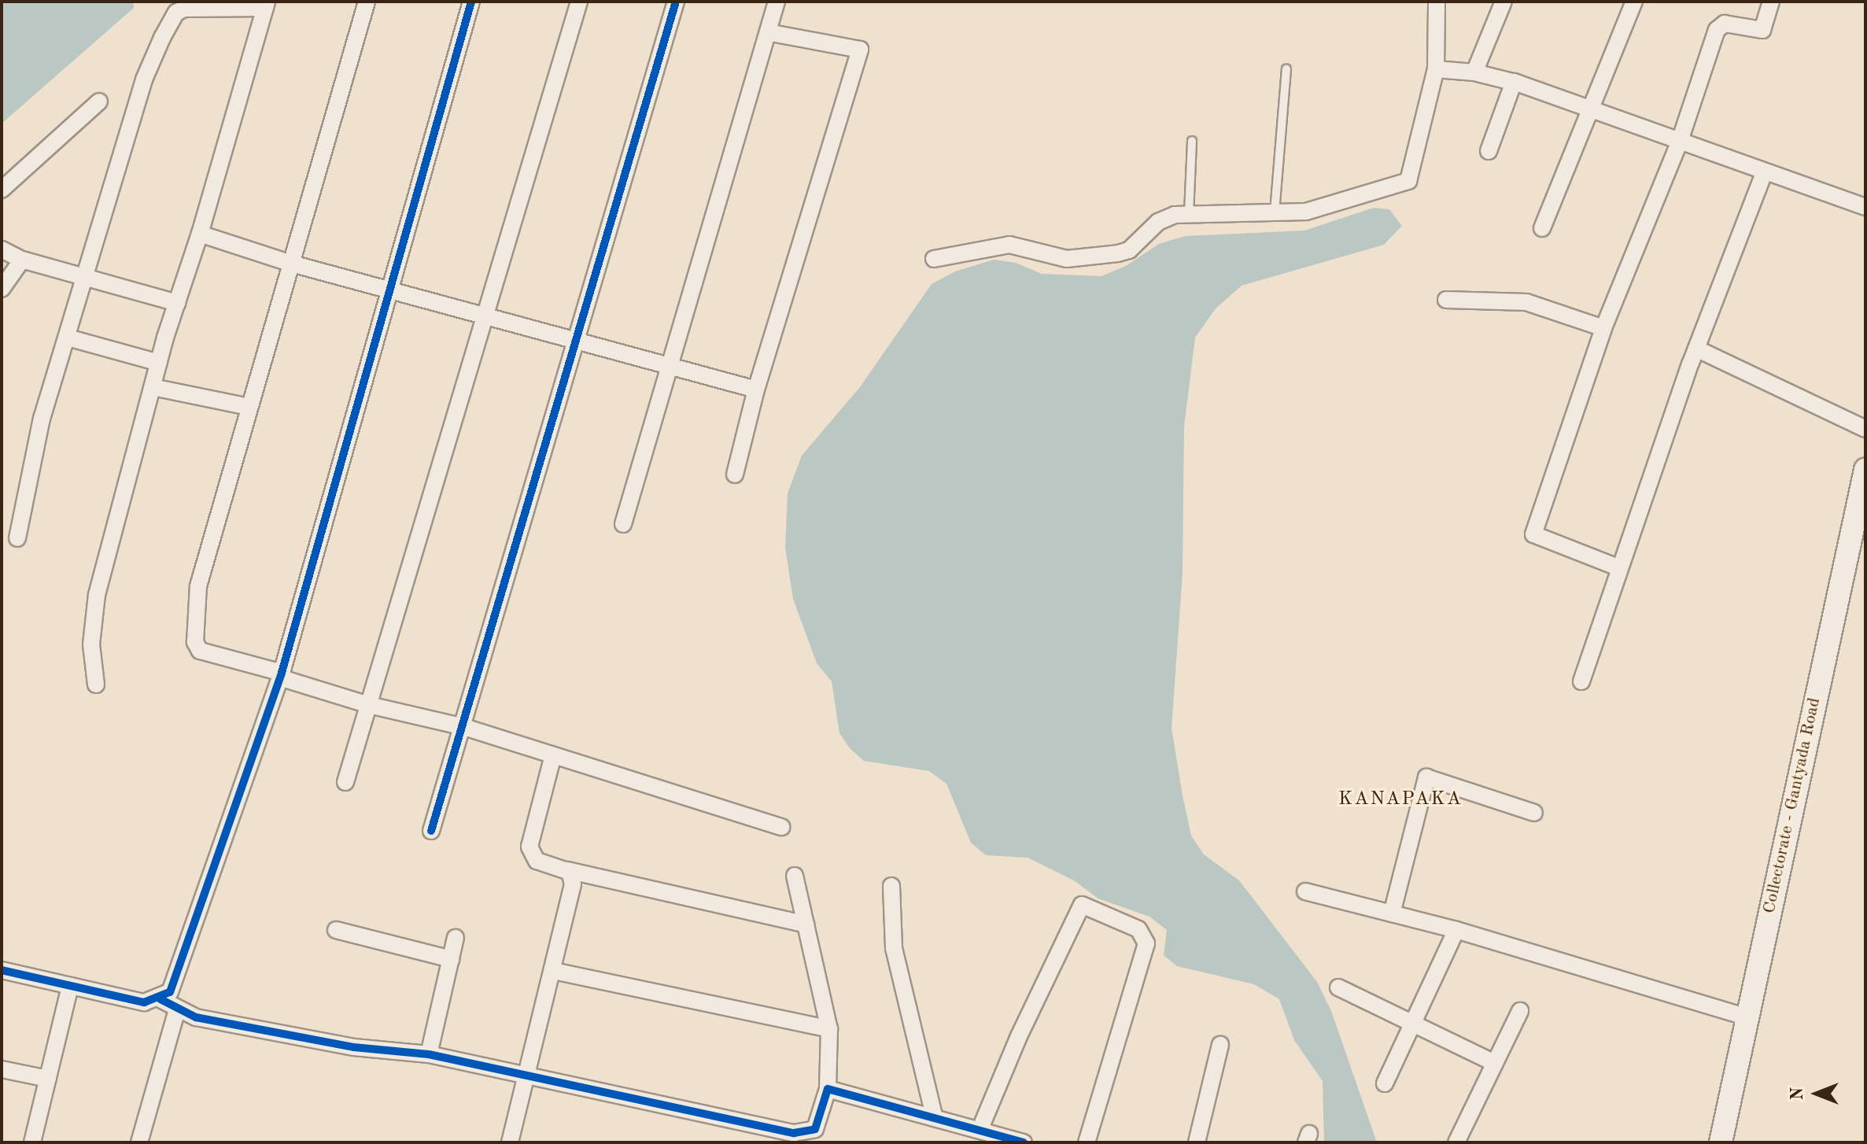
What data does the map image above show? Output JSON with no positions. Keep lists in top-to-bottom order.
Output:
{
  "streets": {
    "street": ["Collectorate - Gantyada Road"]
  },
  "districts": ["KANAPAKA"],
  "north": "left"
}
